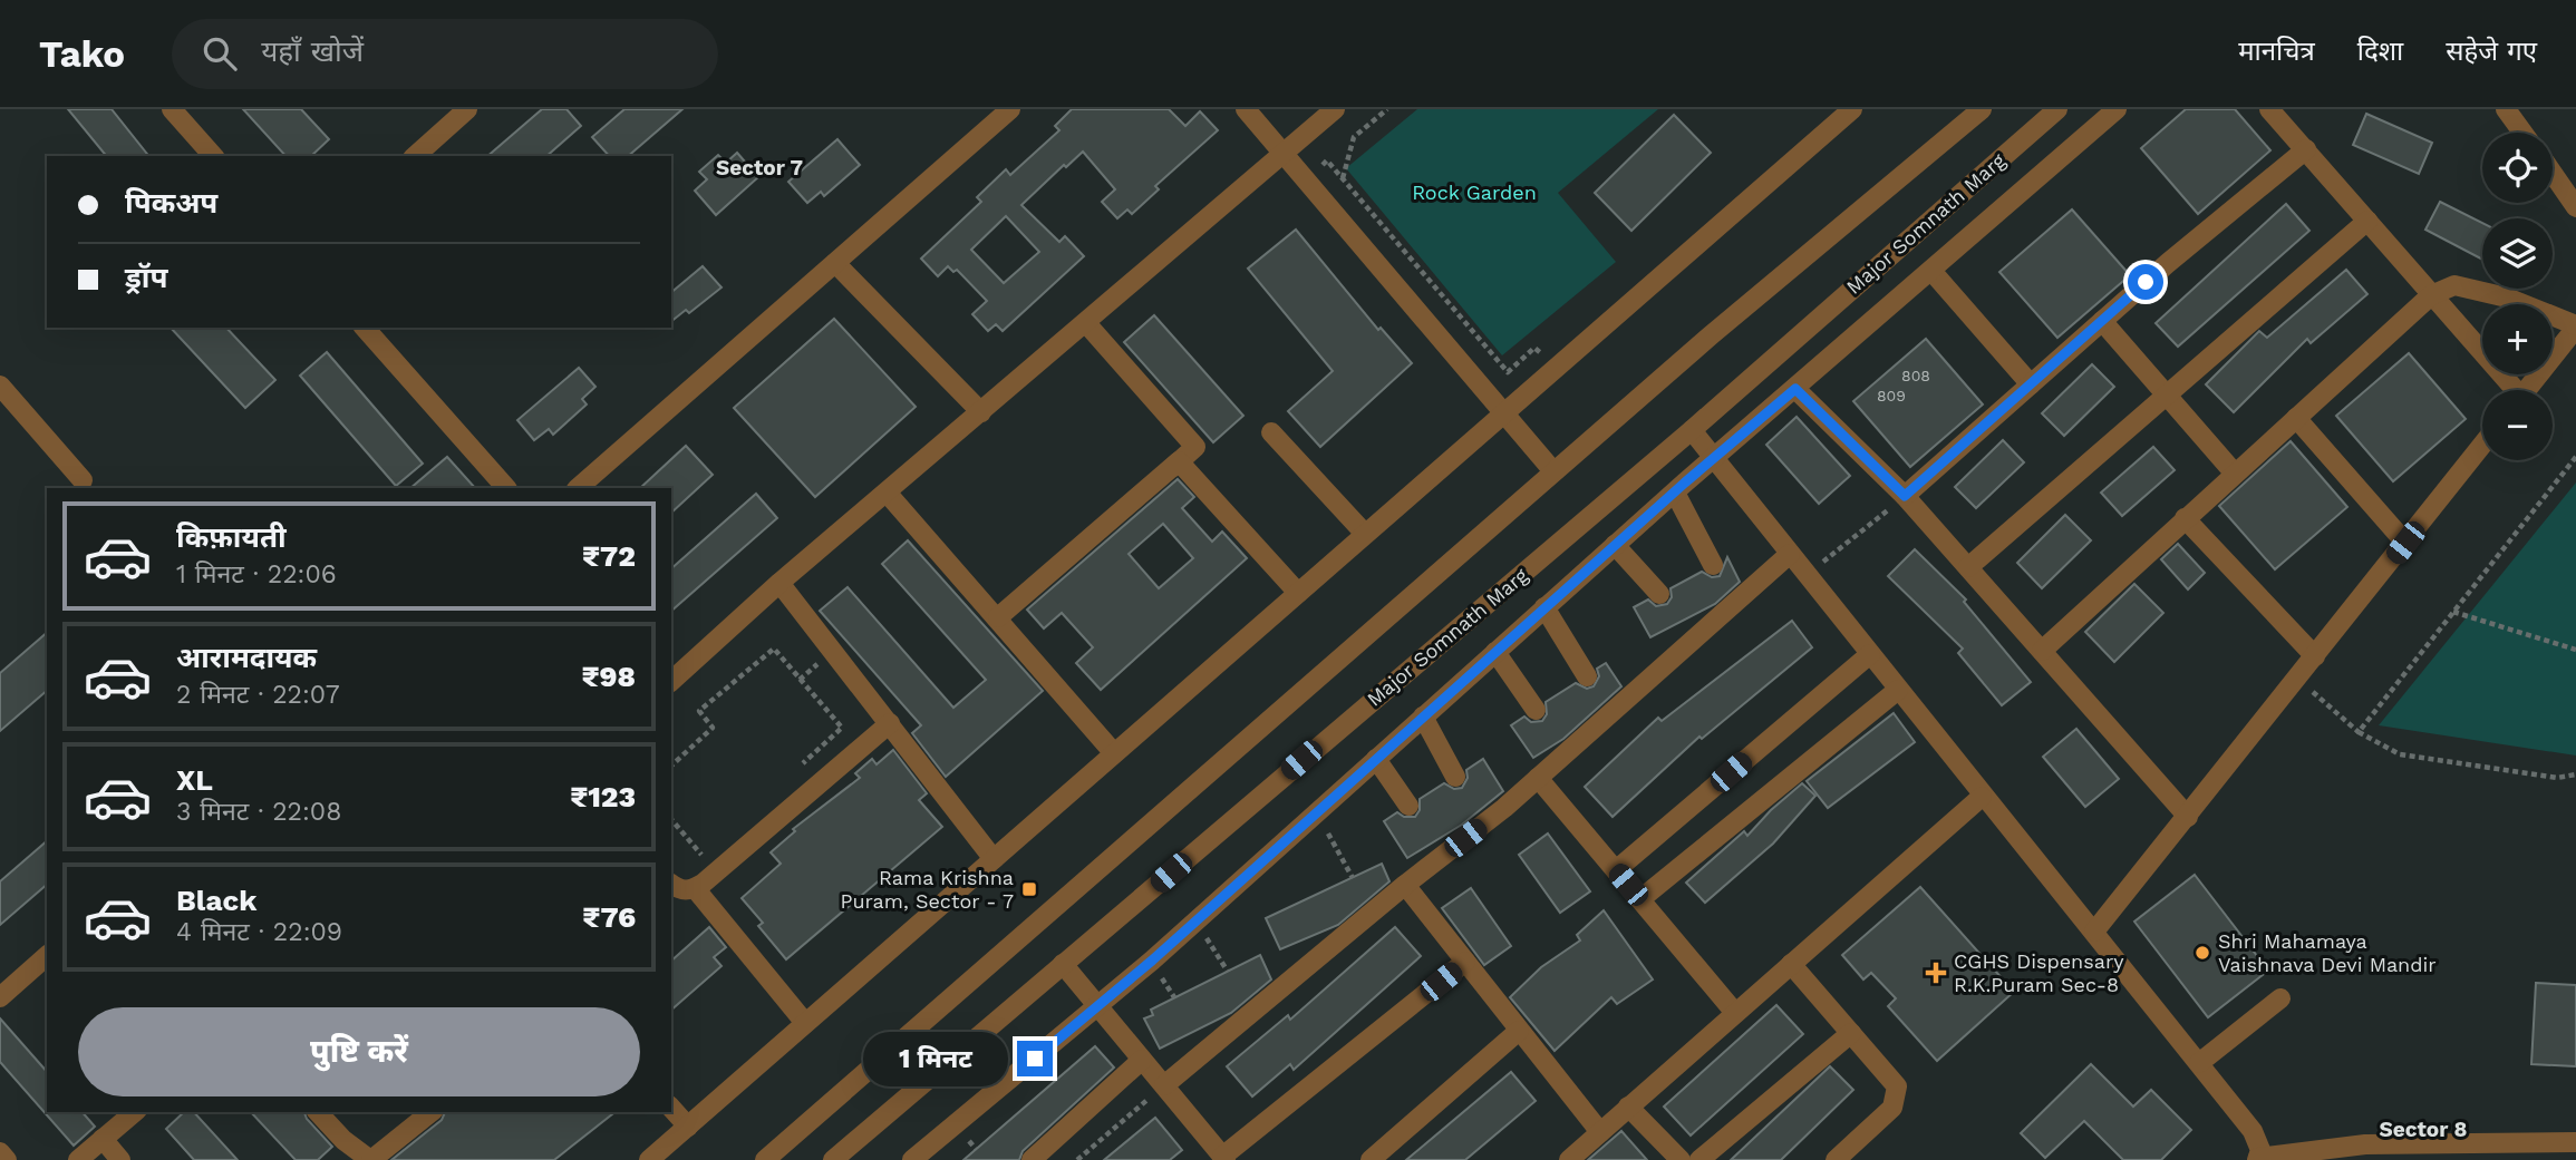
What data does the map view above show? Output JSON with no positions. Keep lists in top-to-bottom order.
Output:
{
  "streets": {
    "street": ["Major Somnath Marg"]
  },
  "districts": ["Sector 7", "Sector 8"],
  "parks": ["Rock Garden"],
  "places": {
    "transit": ["Rama Krishna Puram, Sector - 7"],
    "other": ["Shri Mahamaya Vaishnava Devi Mandir"],
    "health": ["CGHS Dispensary R.K.Puram Sec-8"]
  },
  "house_numbers": ["808", "809"],
  "page": {
    "header": "Tako",
    "search": "यहाँ खोजें",
    "nav": ["मानचित्र", "दिशा", "सहेजे गए"],
    "map_buttons": ["+", "−"],
    "banner": ["पिकअप", "ड्रॉप"],
    "list": [
      {
        "name": "किफ़ायती",
        "note": "1 मिनट · 22:06",
        "value": "₹72"
      },
      {
        "name": "आरामदायक",
        "note": "2 मिनट · 22:07",
        "value": "₹98"
      },
      {
        "name": "XL",
        "note": "3 मिनट · 22:08",
        "value": "₹123"
      },
      {
        "name": "Black",
        "note": "4 मिनट · 22:09",
        "value": "₹76"
      }
    ],
    "buttons": "पुष्टि करें",
    "bubble": "1 मिनट"
  }
}
